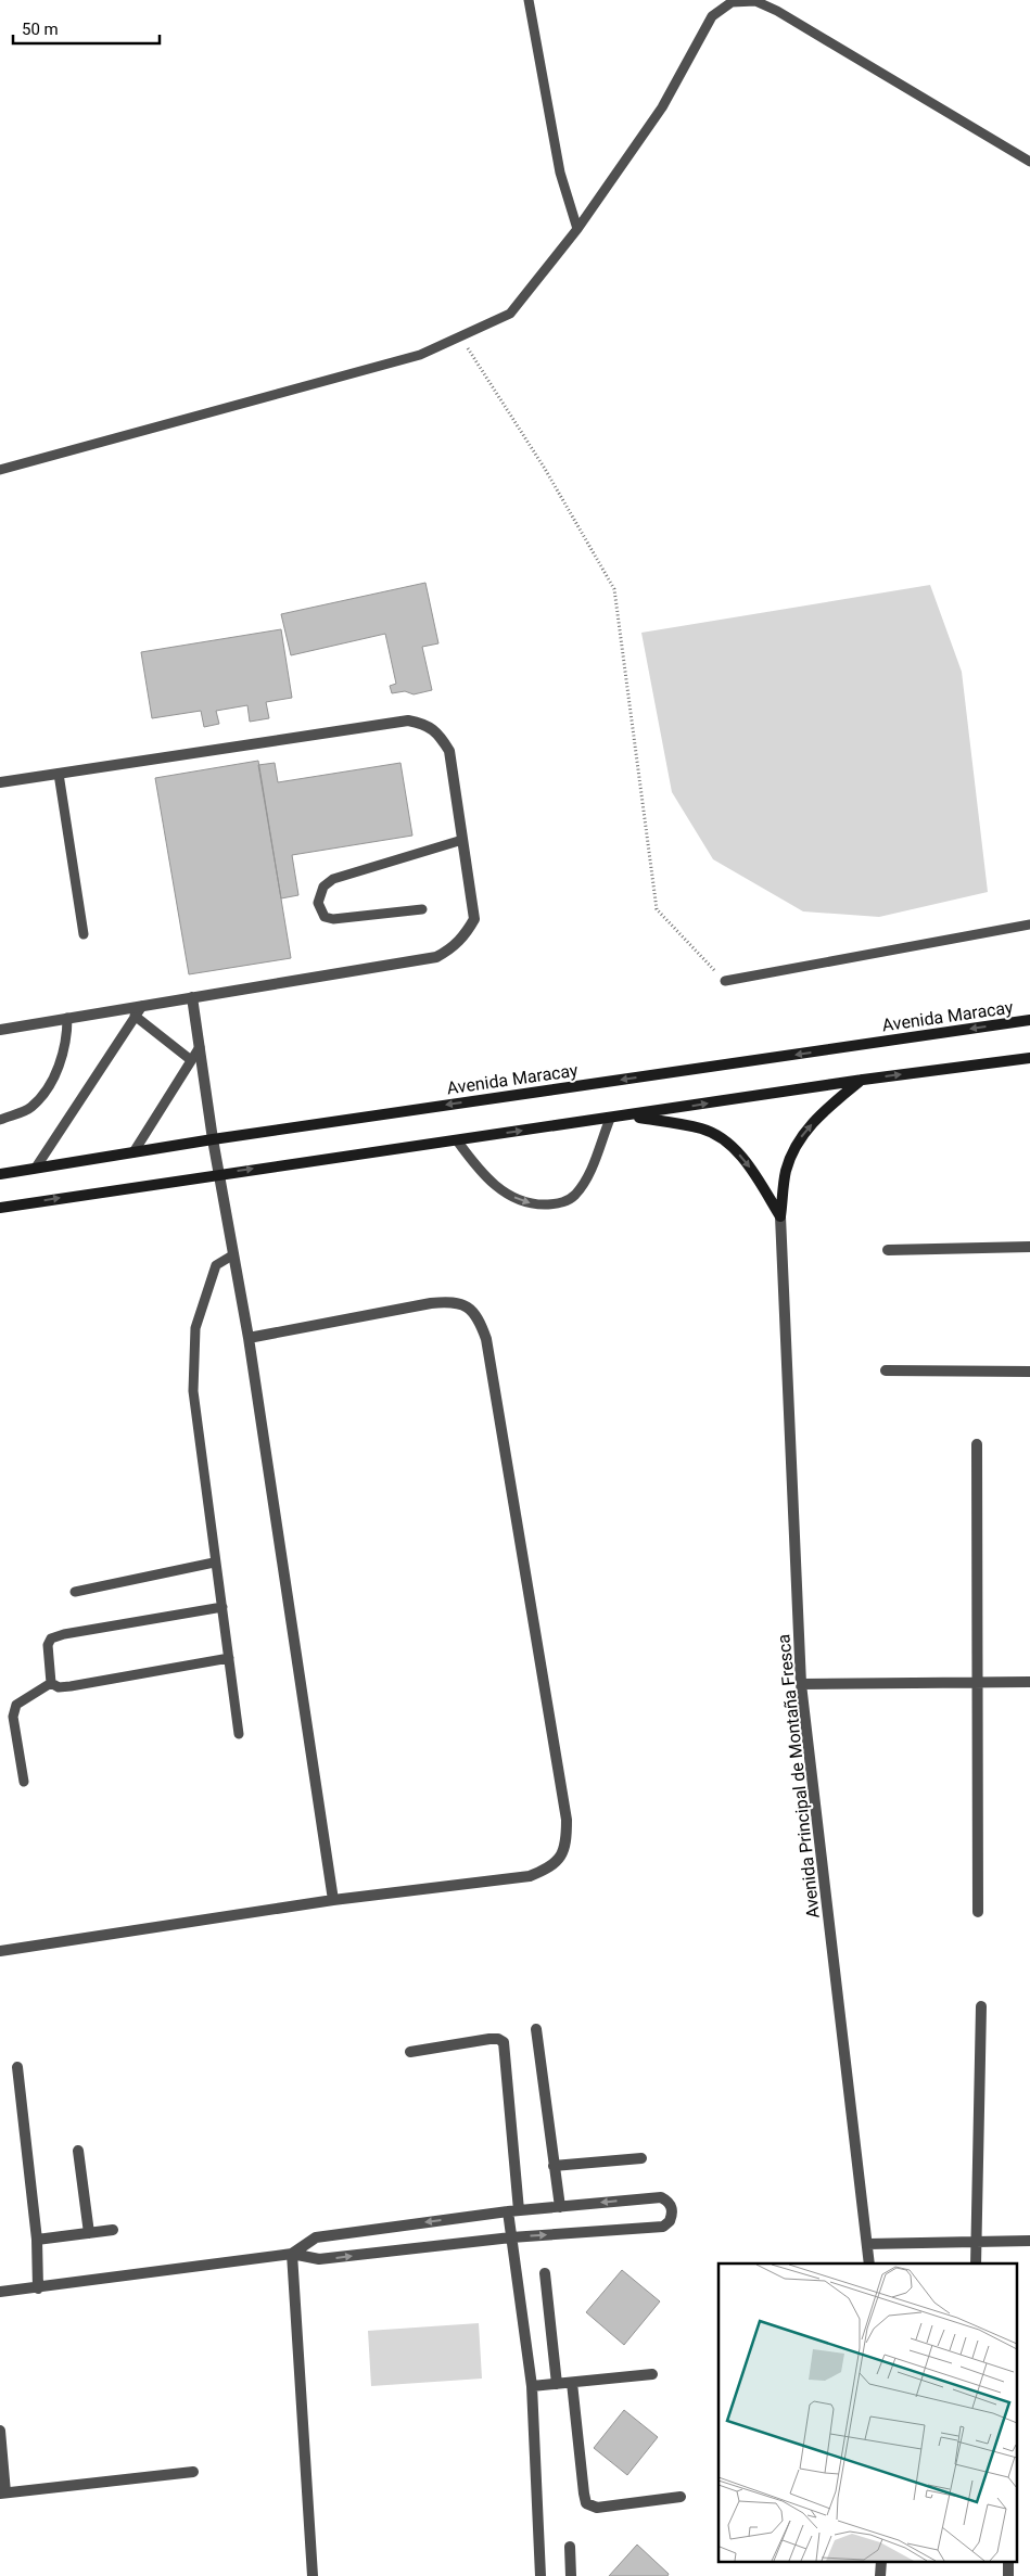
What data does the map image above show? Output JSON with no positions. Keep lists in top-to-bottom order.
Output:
{
  "streets": {
    "street": ["Avenida Maracay", "Avenida Principal de Montaña Fresca"]
  },
  "scale_bar": "50 m"
}
